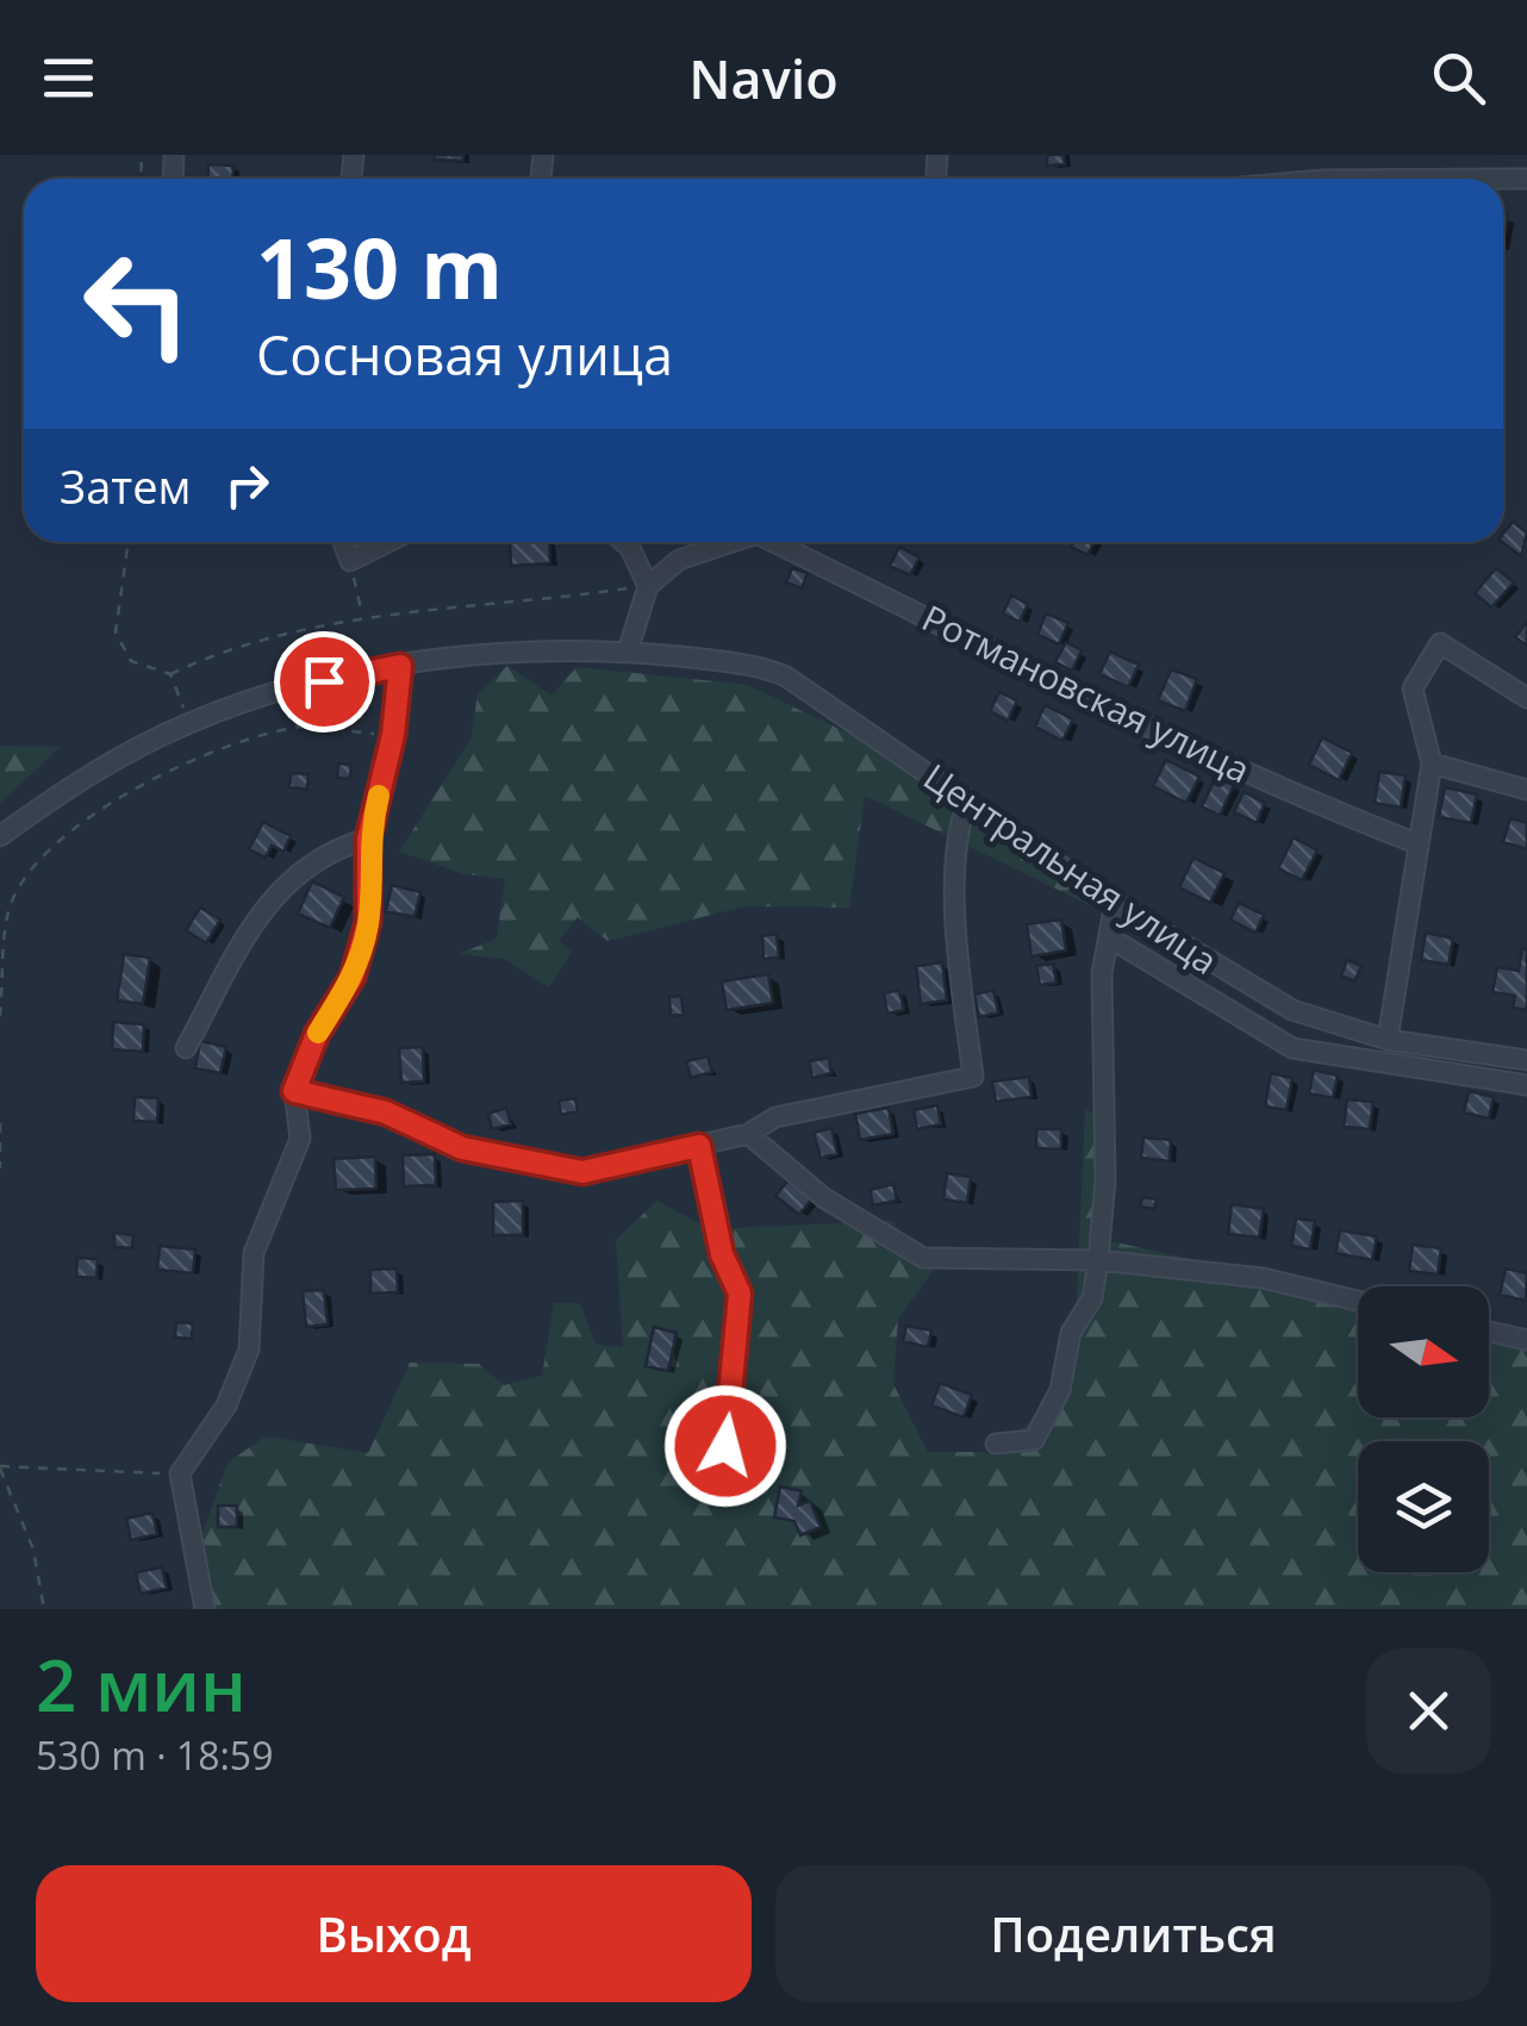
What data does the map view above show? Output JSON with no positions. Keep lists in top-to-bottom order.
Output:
{
  "streets": {
    "street": ["Ротмановская улица", "Центральная улица"]
  },
  "north": "right",
  "page": {
    "header": "Navio",
    "turn": ["130 m", "Сосновая улица"],
    "then": "Затем",
    "heading": ["2 мин", "530 m · 18:59"],
    "buttons": ["Выход", "Поделиться"]
  }
}
